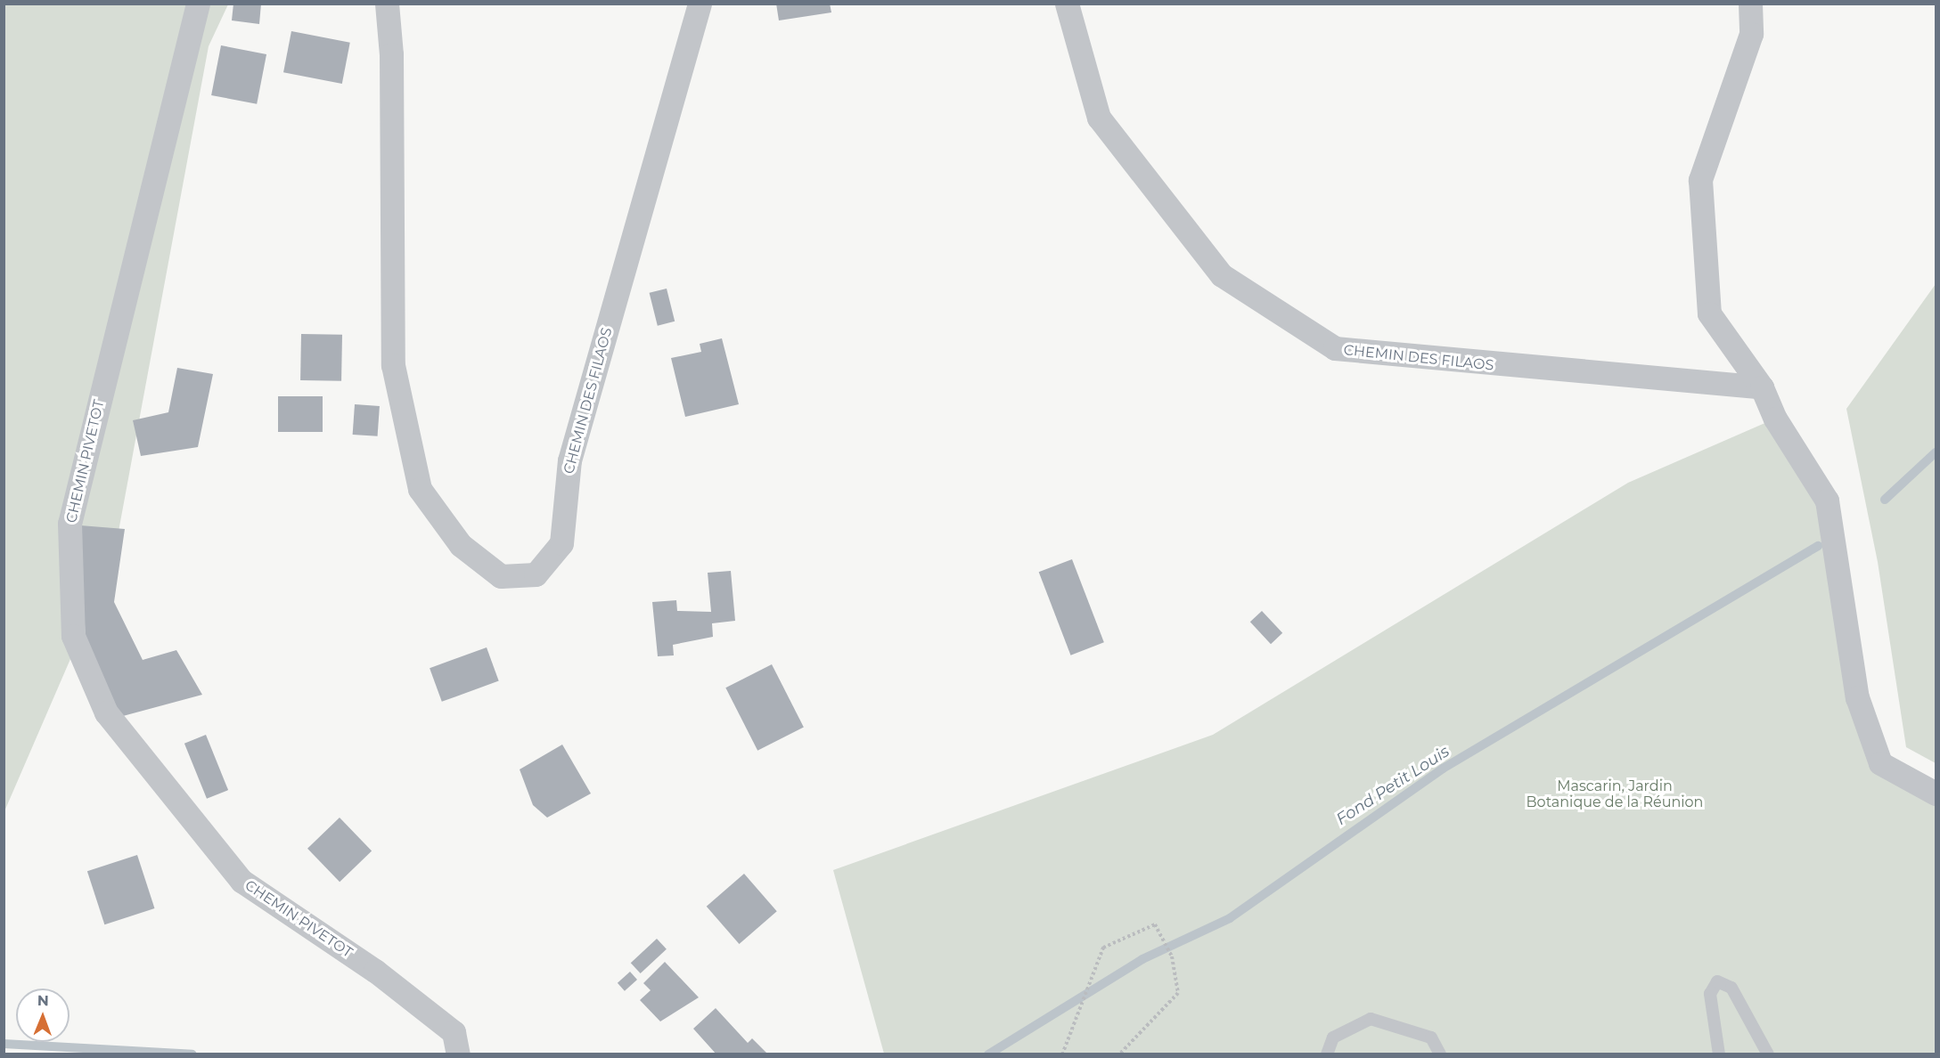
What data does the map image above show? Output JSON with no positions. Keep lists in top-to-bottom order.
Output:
{
  "streets": {
    "street": ["CHEMIN DES FILAOS", "CHEMIN PIVETOT"]
  },
  "water": ["Fond Petit Louis"],
  "parks": ["Mascarin, Jardin Botanique de la Réunion"],
  "north": "top"
}
